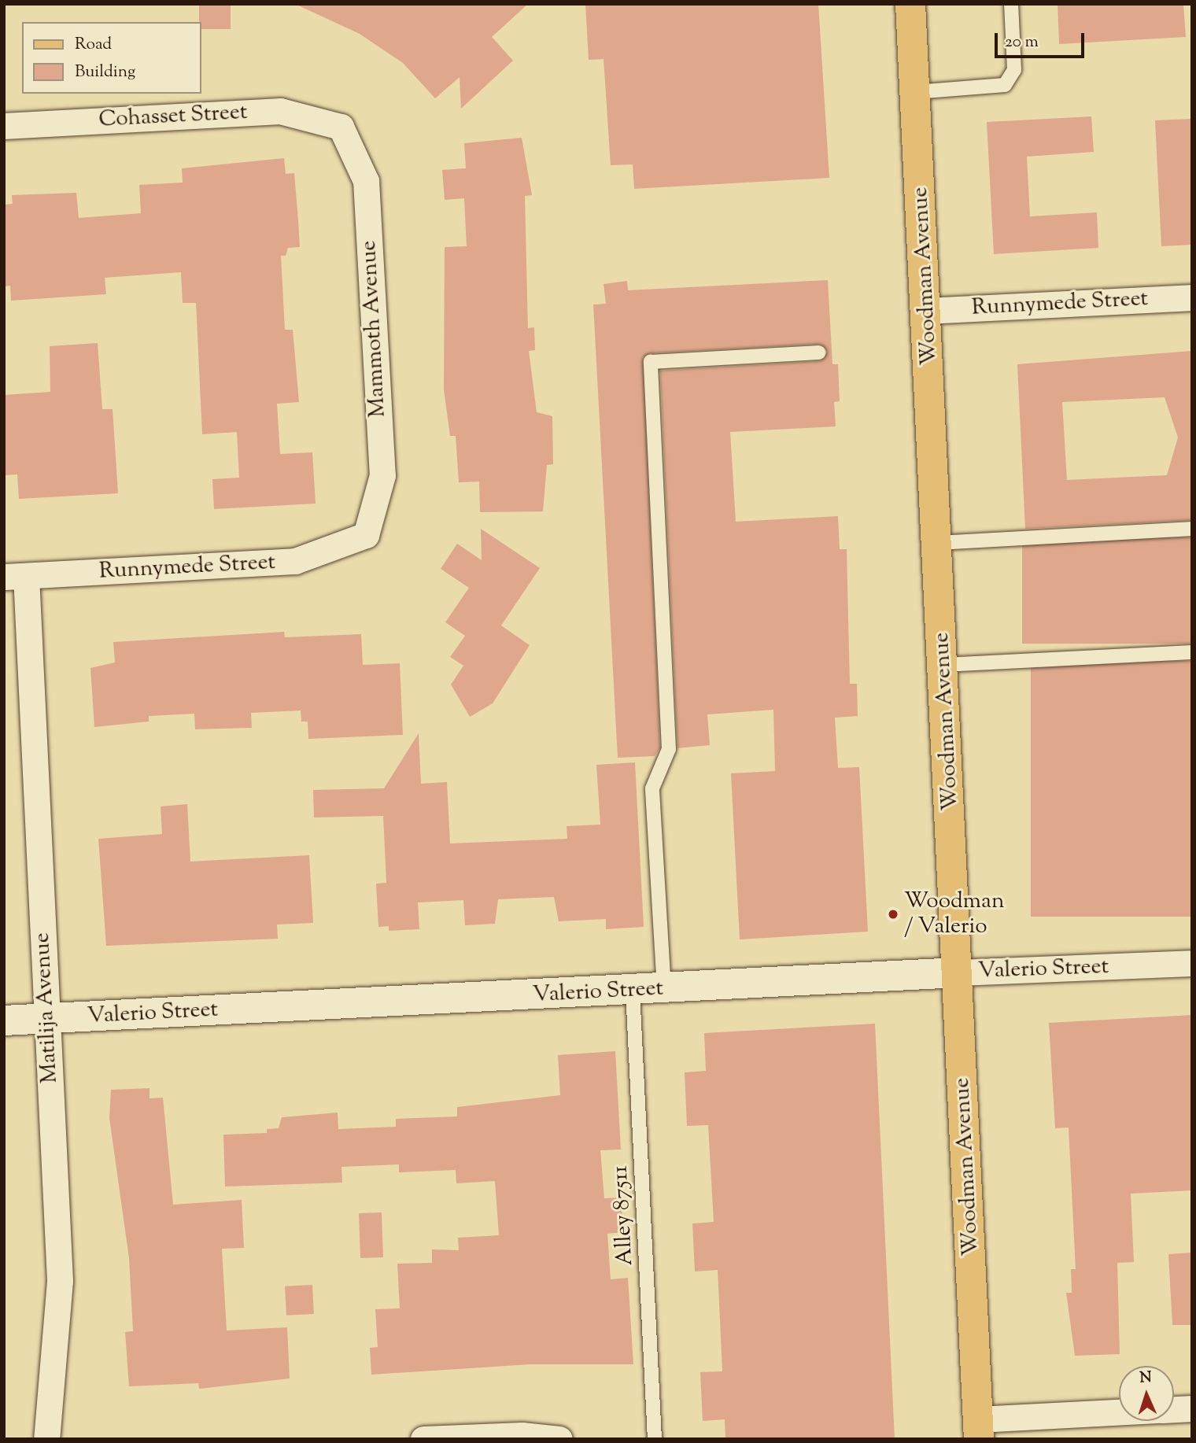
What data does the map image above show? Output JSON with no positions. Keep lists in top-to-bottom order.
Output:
{
  "streets": {
    "main road": ["Woodman Avenue"],
    "street": [
      "Cohasset Street",
      "Runnymede Street",
      "Mammoth Avenue",
      "Valerio Street",
      "Matilija Avenue"
    ],
    "lane": ["Alley 87511"]
  },
  "crossings": [
    ["Cohasset Street", "Mammoth Avenue"],
    ["Woodman Avenue", "Runnymede Street"],
    ["Woodman Avenue", "Valerio Street"],
    ["Runnymede Street", "Mammoth Avenue"],
    ["Runnymede Street", "Matilija Avenue"],
    ["Valerio Street", "Matilija Avenue"],
    ["Valerio Street", "Alley 87511"]
  ],
  "places": ["Woodman / Valerio"],
  "legend": ["Road", "Building"],
  "scale_bar": "20 m",
  "north": "top"
}
